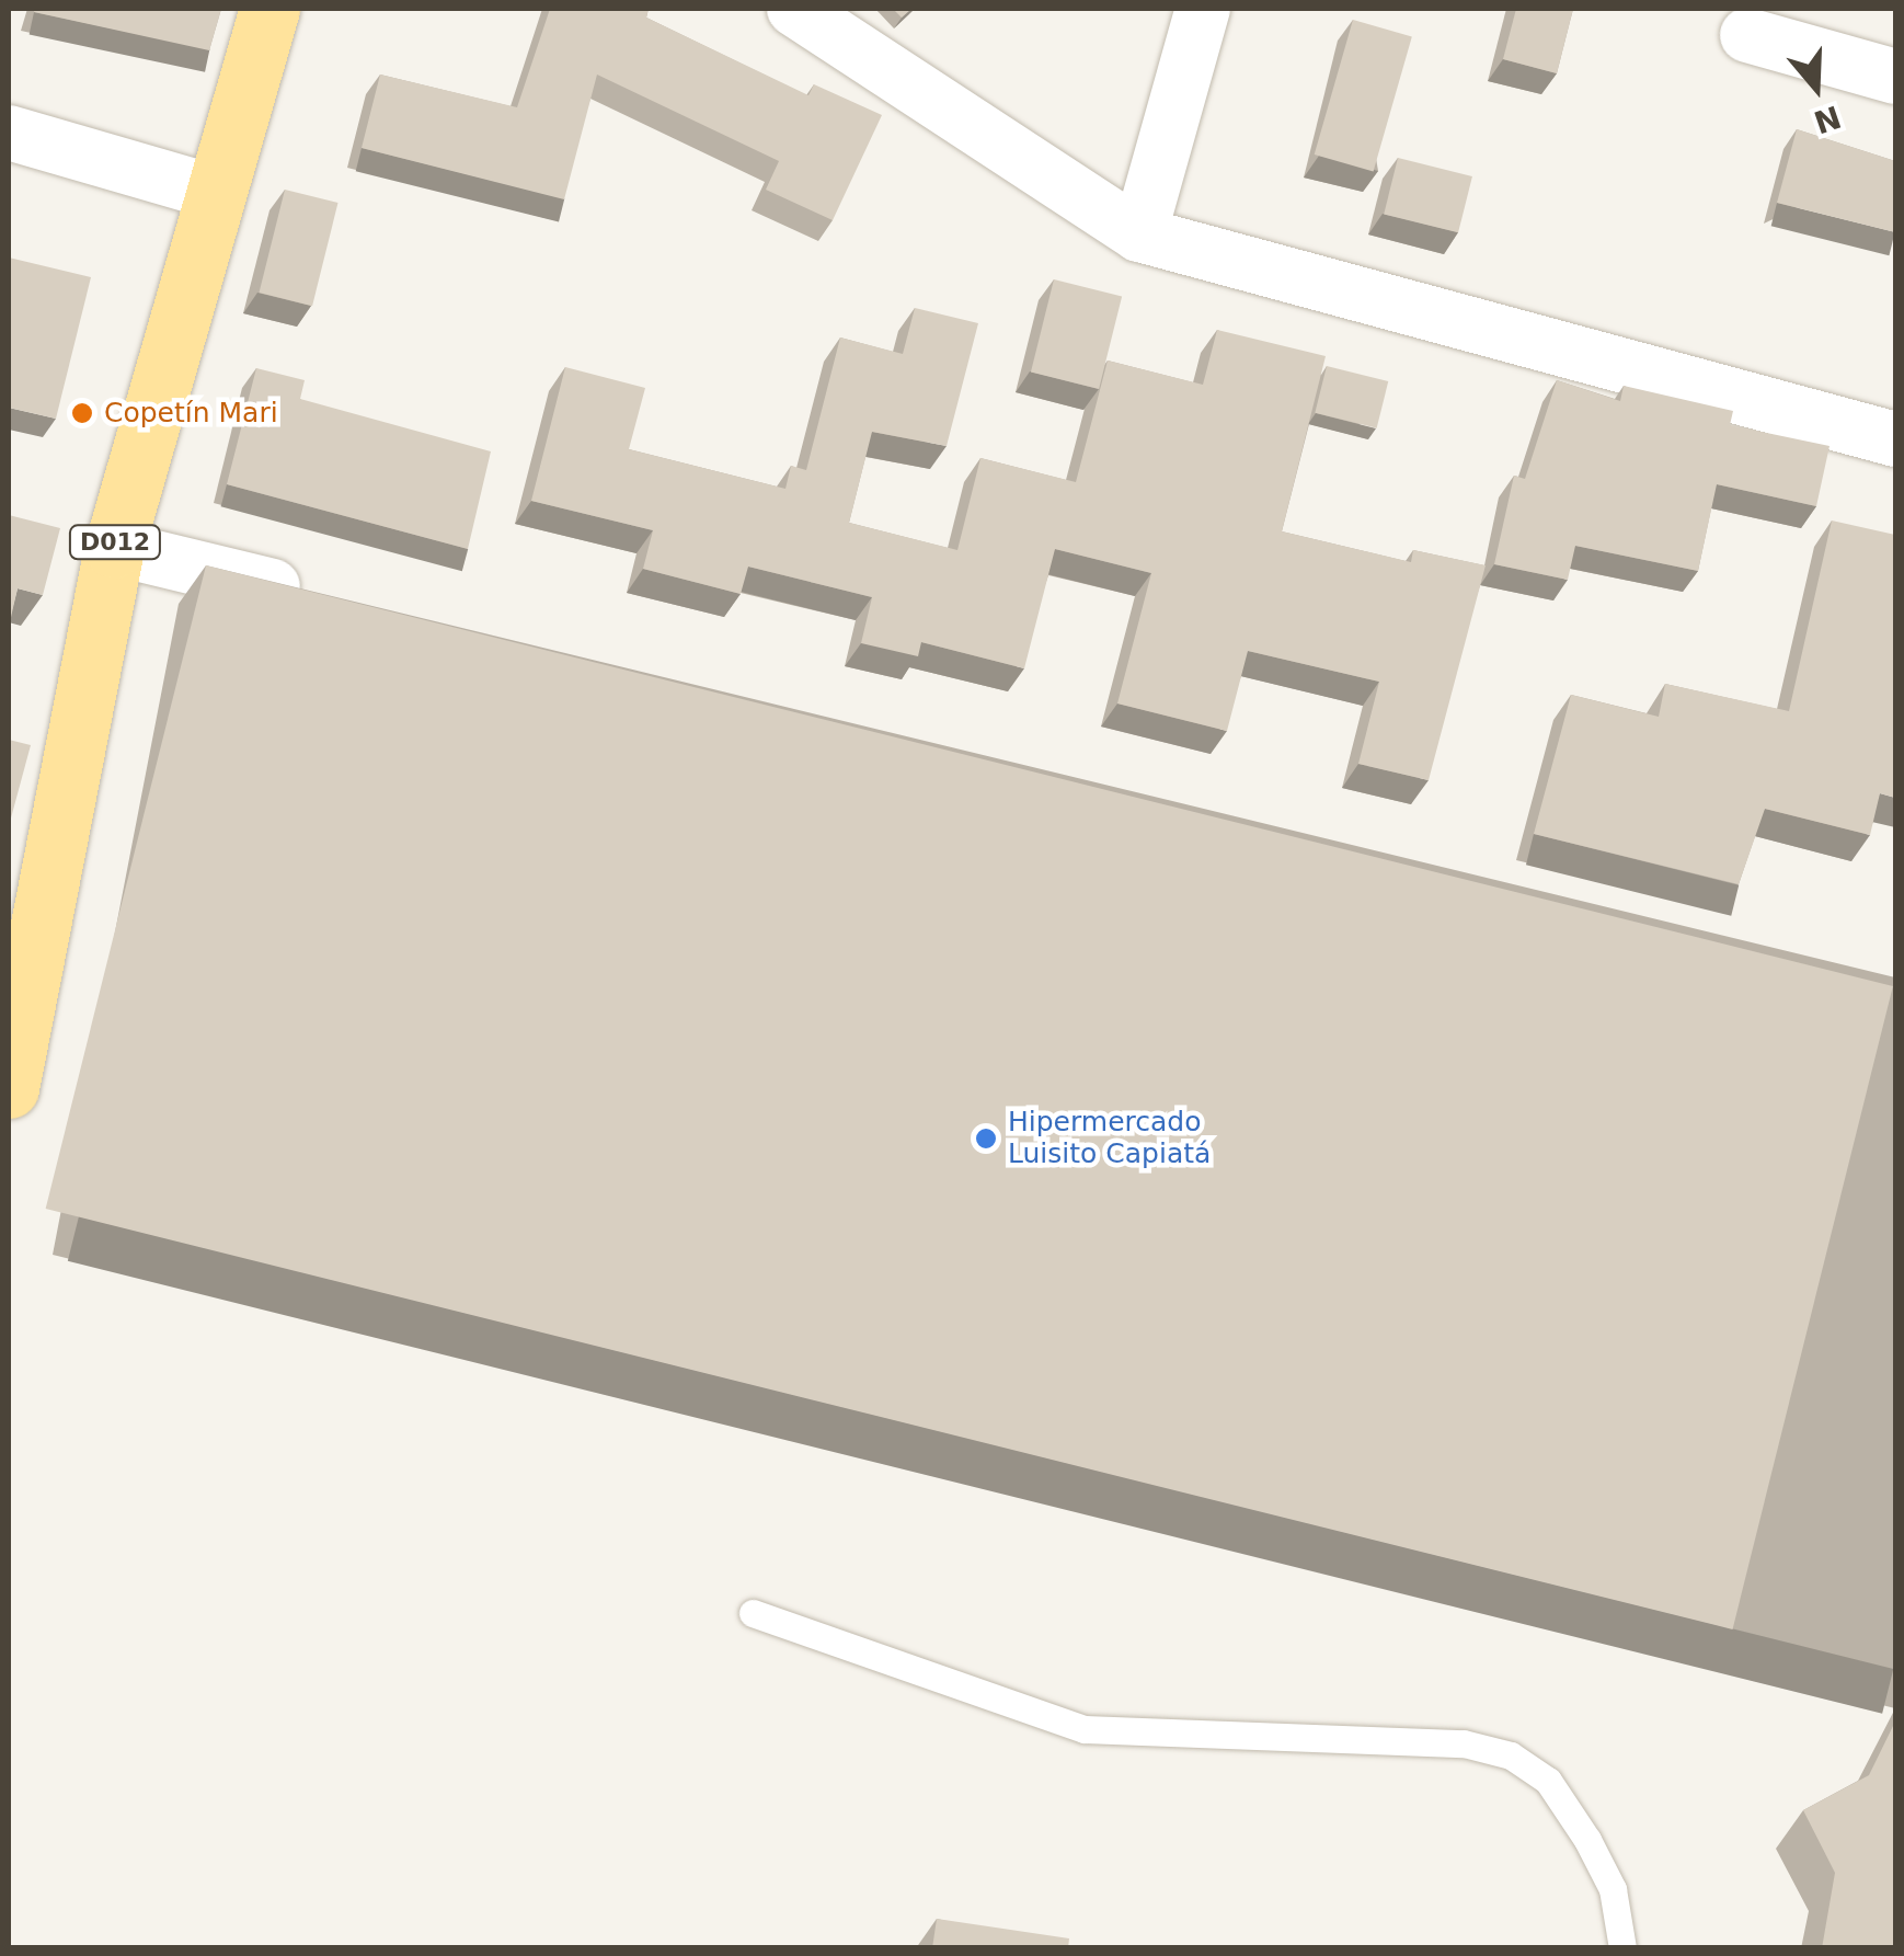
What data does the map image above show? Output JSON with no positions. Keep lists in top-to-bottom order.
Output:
{
  "streets": {
    "main road": ["D012"]
  },
  "places": ["Copetín Mari", "Hipermercado Luisito Capiatá"],
  "north": "bottom"
}
